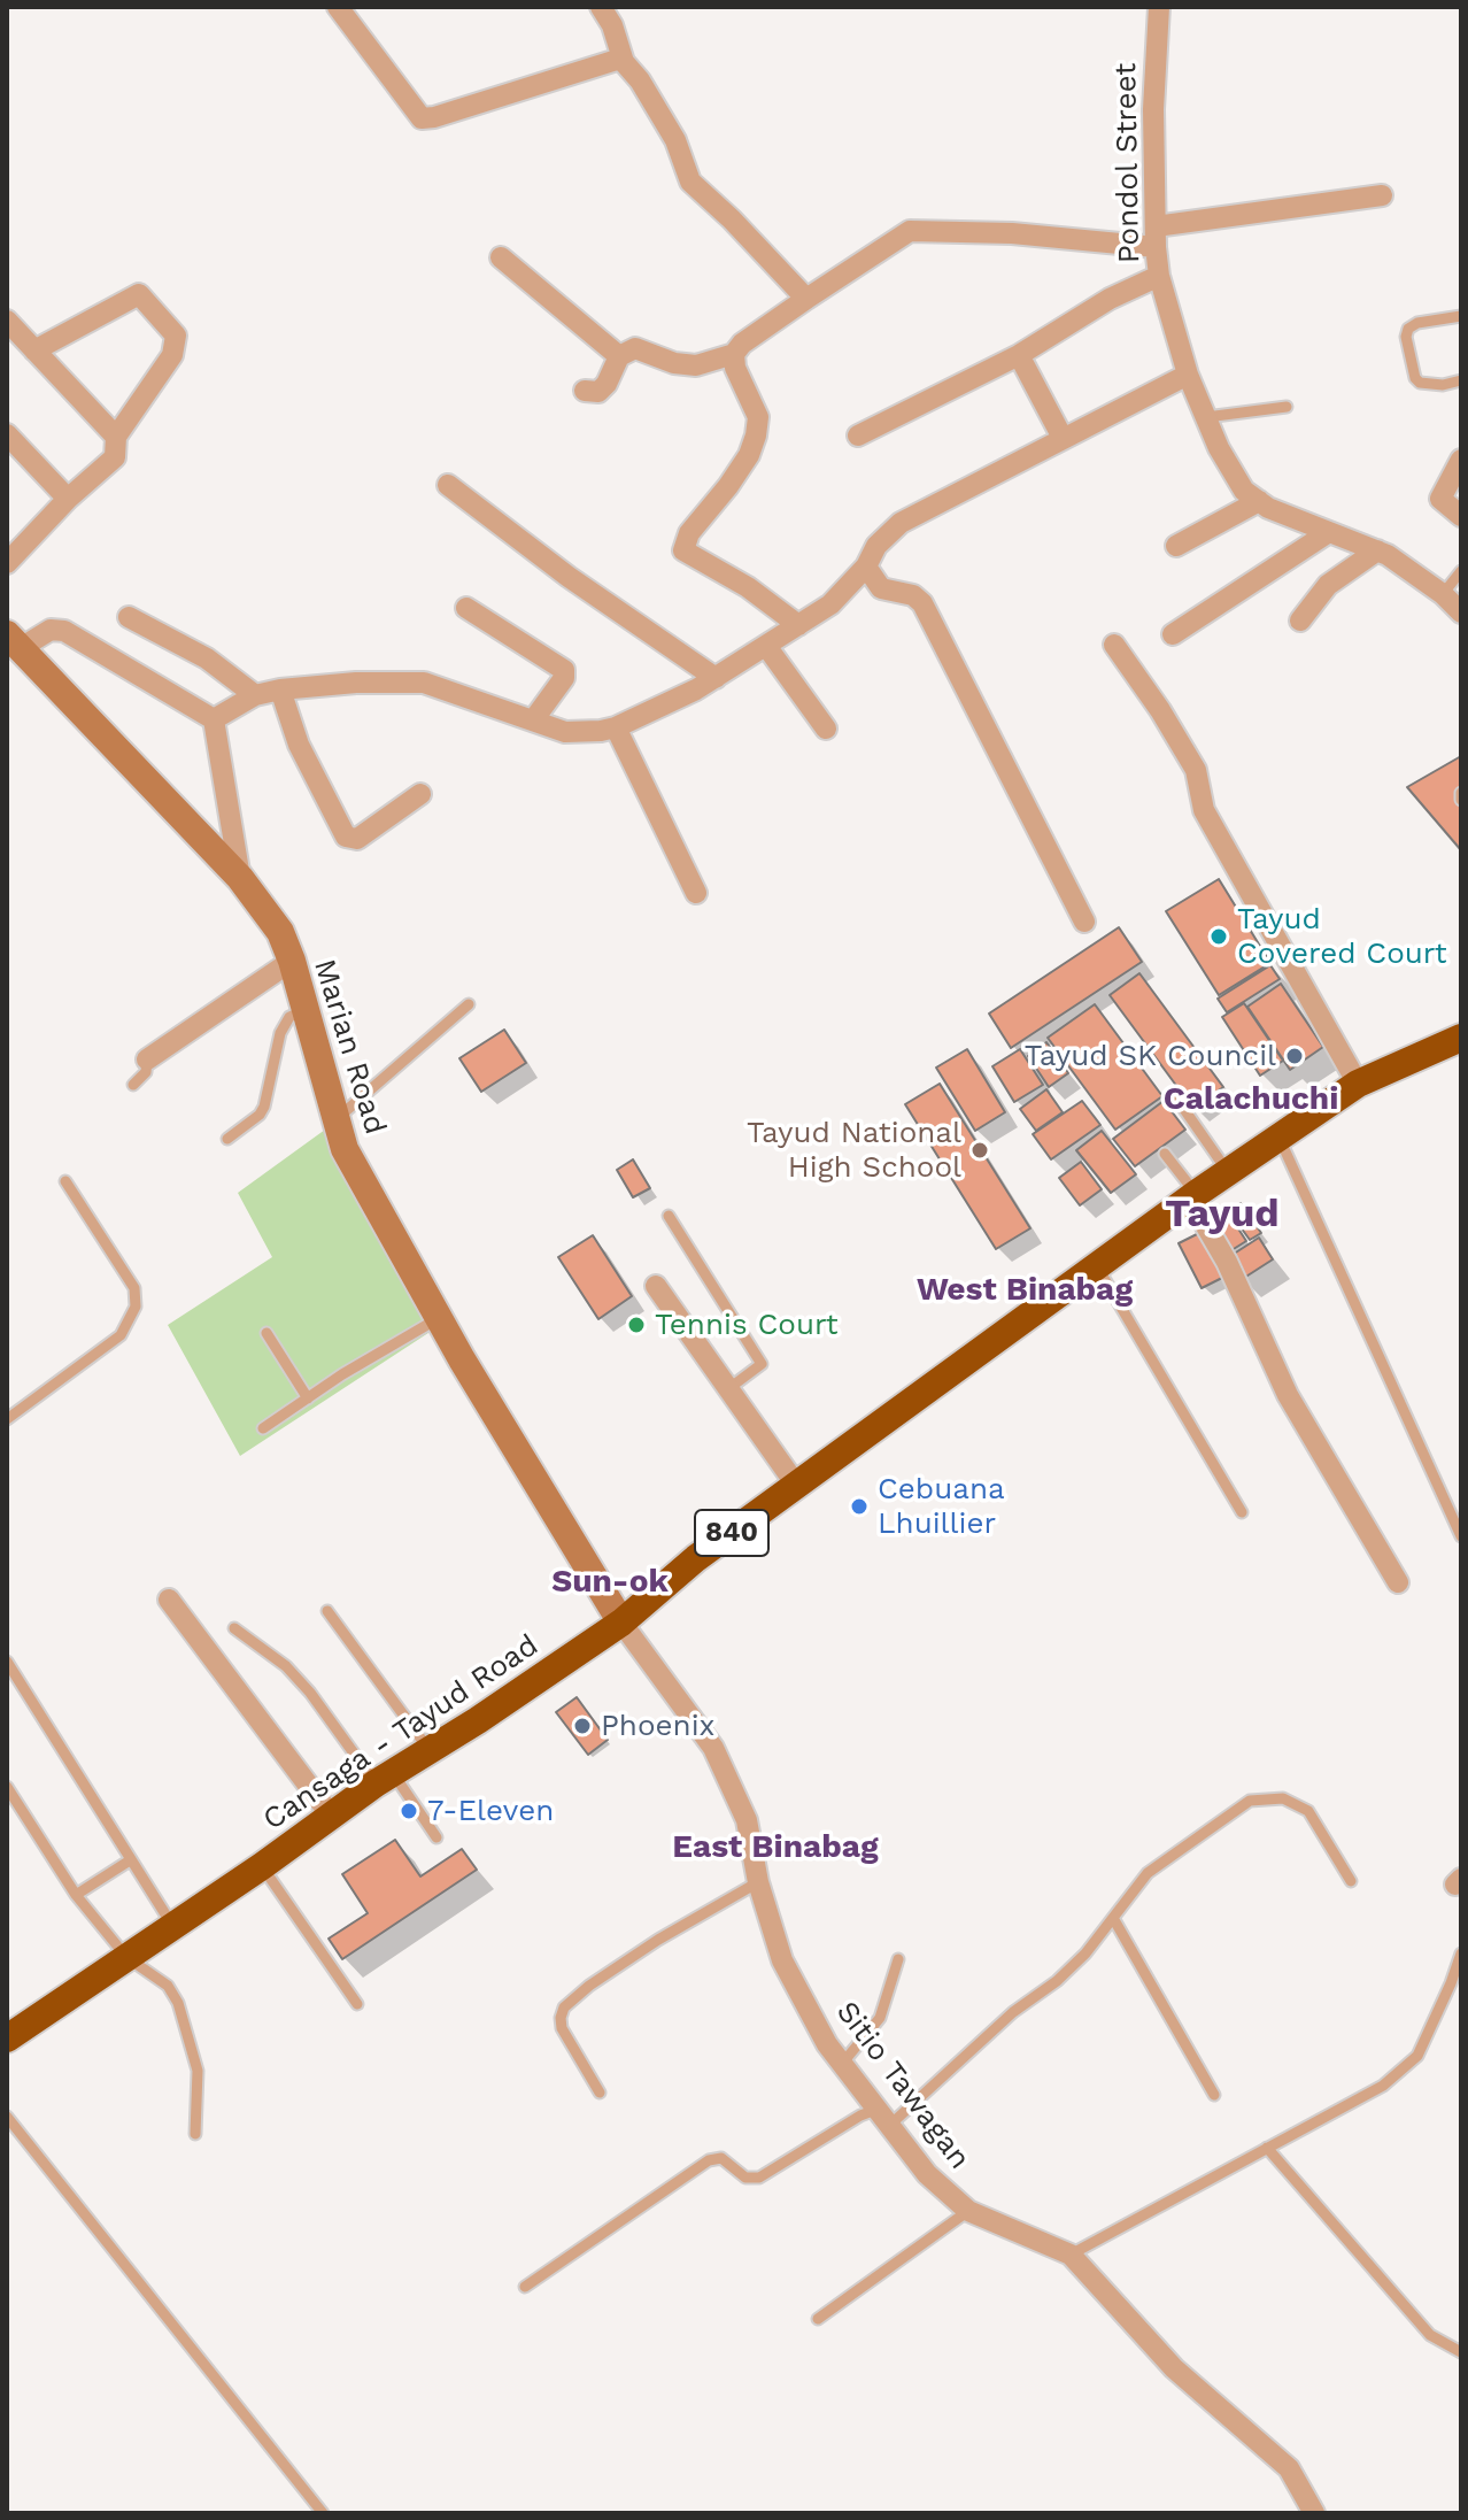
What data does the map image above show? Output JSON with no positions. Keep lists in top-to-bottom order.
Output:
{
  "streets": {
    "highway": ["840", "Cansaga - Tayud Road"],
    "street": ["Pondol Street", "Marian Road", "Sitio Tawagan"]
  },
  "crossings": [
    ["Marian Road", "Cansaga - Tayud Road"],
    ["Marian Road", "Sitio Tawagan"],
    ["Cansaga - Tayud Road", "Sitio Tawagan"]
  ],
  "districts": [
    "Calachuchi",
    "Tayud",
    "West Binabag",
    "Sun-ok",
    "East Binabag"
  ],
  "places": [
    "Tayud Covered Court",
    "Tayud SK Council",
    "Tayud National High School",
    "Tennis Court",
    "Cebuana Lhuillier",
    "Phoenix",
    "7-Eleven"
  ]
}
